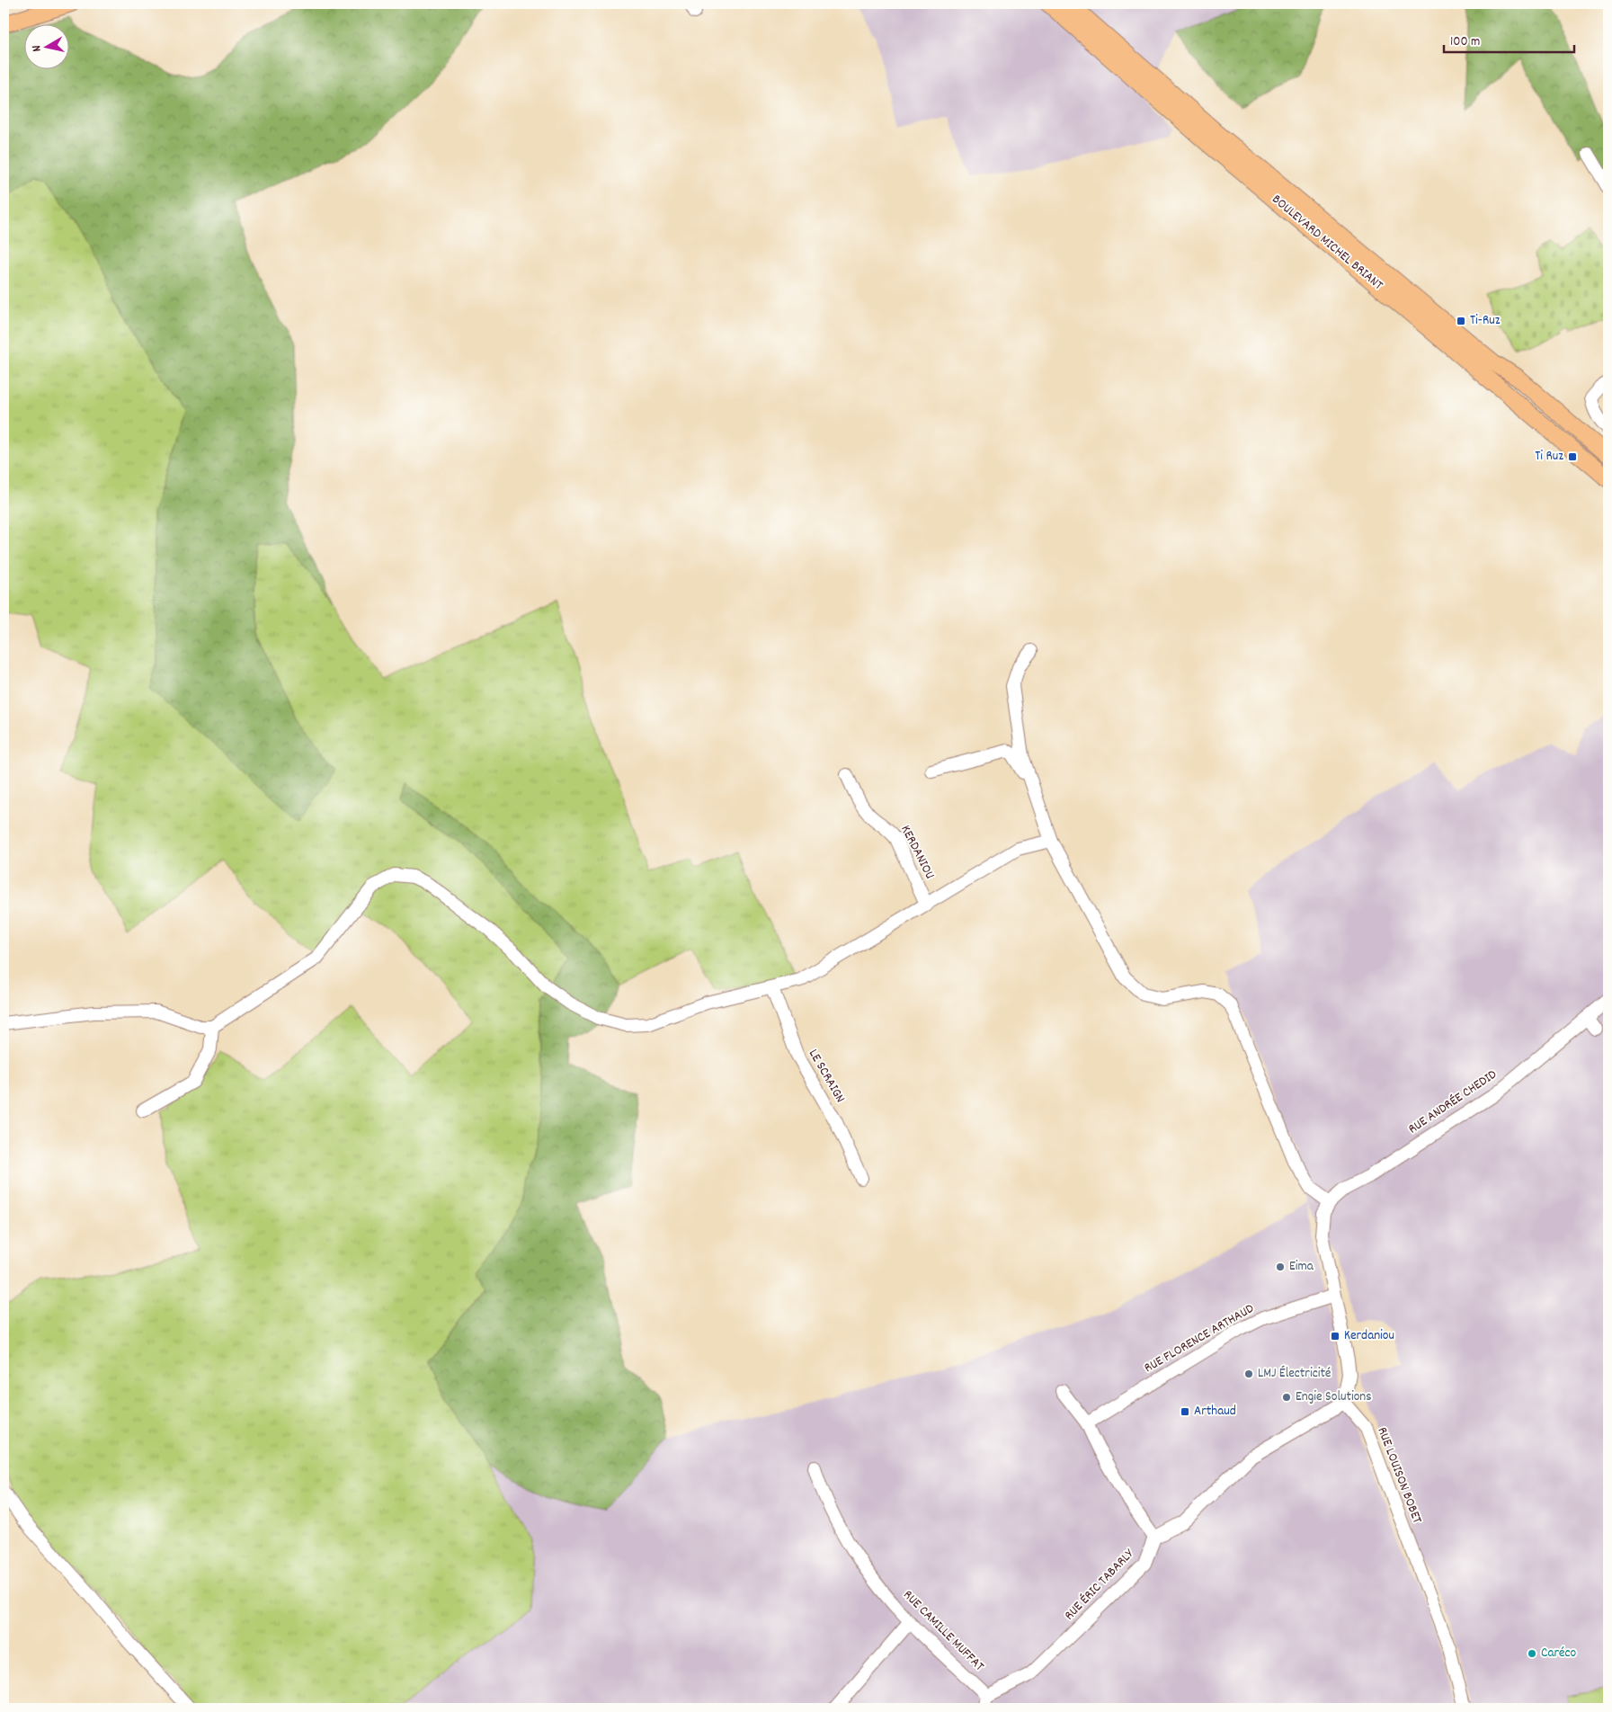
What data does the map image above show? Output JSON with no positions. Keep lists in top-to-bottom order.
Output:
{
  "streets": {
    "main road": ["BOULEVARD MICHEL BRIANT"],
    "street": [
      "KERDANIOU",
      "LE SCRAIGN",
      "RUE ANDRÉE CHEDID",
      "RUE FLORENCE ARTHAUD",
      "RUE LOUISON BOBET",
      "RUE ÉRIC TABARLY",
      "RUE CAMILLE MUFFAT"
    ]
  },
  "crossings": [
    ["RUE ÉRIC TABARLY", "RUE CAMILLE MUFFAT"]
  ],
  "places": {
    "transit": [
      "Ti-Ruz",
      "Ti Ruz",
      "Kerdaniou",
      "Arthaud"
    ],
    "other": [
      "Eima",
      "LMJ Électricité",
      "Engie Solutions",
      "Caréco"
    ]
  },
  "scale_bar": "100 m",
  "north": "left"
}
